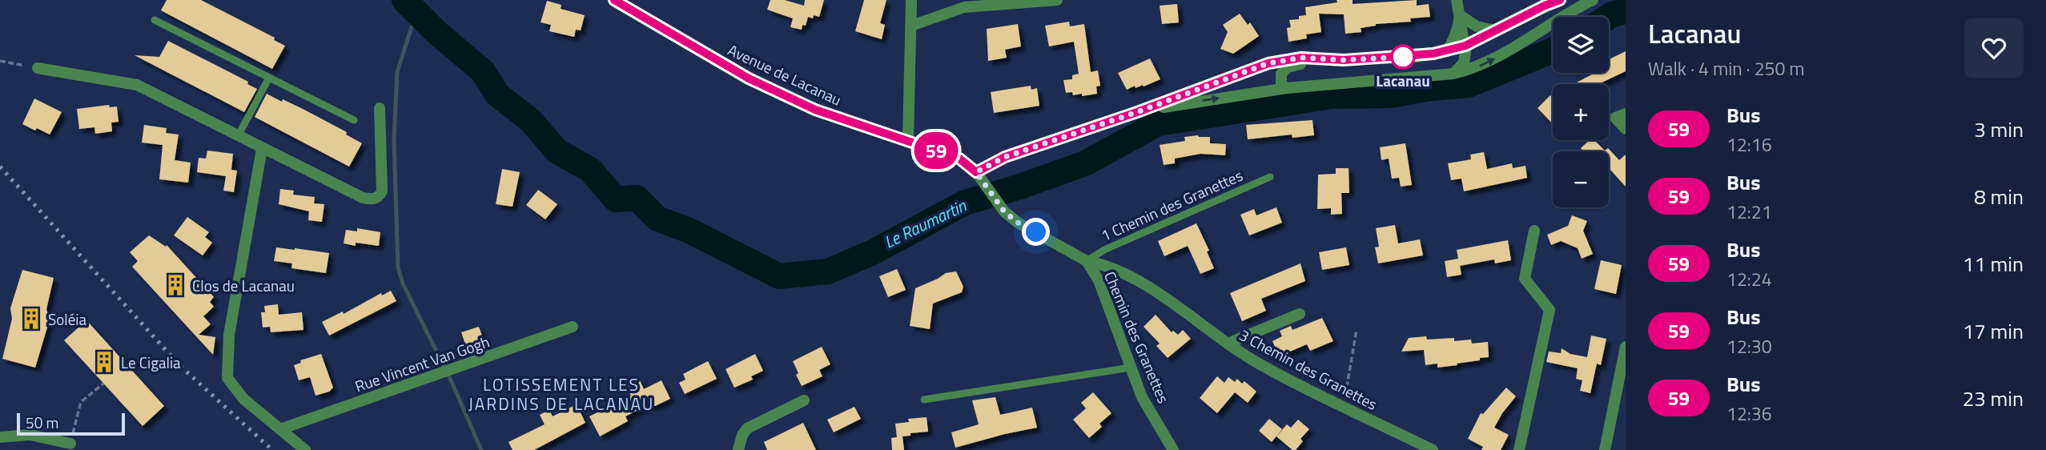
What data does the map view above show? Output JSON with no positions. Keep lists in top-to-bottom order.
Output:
{
  "streets": {
    "street": [
      "Avenue de Lacanau",
      "Chemin des Granettes",
      "Rue Vincent Van Gogh",
      "3 Chemin des Granettes"
    ],
    "lane": ["1 Chemin des Granettes"]
  },
  "crossings": [
    ["Avenue de Lacanau", "Chemin des Granettes"],
    ["1 Chemin des Granettes", "Chemin des Granettes"],
    ["1 Chemin des Granettes", "3 Chemin des Granettes"],
    ["Chemin des Granettes", "3 Chemin des Granettes"]
  ],
  "districts": ["LOTISSEMENT LES JARDINS DE LACANAU"],
  "water": ["Le Raumartin"],
  "places": {
    "other": ["Lacanau"],
    "building": ["Clos de Lacanau", "Soléia", "Le Cigalia"]
  },
  "lines": ["bus line 59"],
  "scale_bar": "50 m",
  "page": {
    "on_map": "59",
    "heading": ["Lacanau", "Walk · 4 min · 250 m"],
    "map_buttons": ["+", "−"],
    "list": [
      {
        "mark": "59",
        "name": "Bus",
        "note": "12:16",
        "value": "3 min"
      },
      {
        "mark": "59",
        "name": "Bus",
        "note": "12:21",
        "value": "8 min"
      },
      {
        "mark": "59",
        "name": "Bus",
        "note": "12:24",
        "value": "11 min"
      },
      {
        "mark": "59",
        "name": "Bus",
        "note": "12:30",
        "value": "17 min"
      },
      {
        "mark": "59",
        "name": "Bus",
        "note": "12:36",
        "value": "23 min"
      }
    ],
    "scale": "50 m"
  }
}
